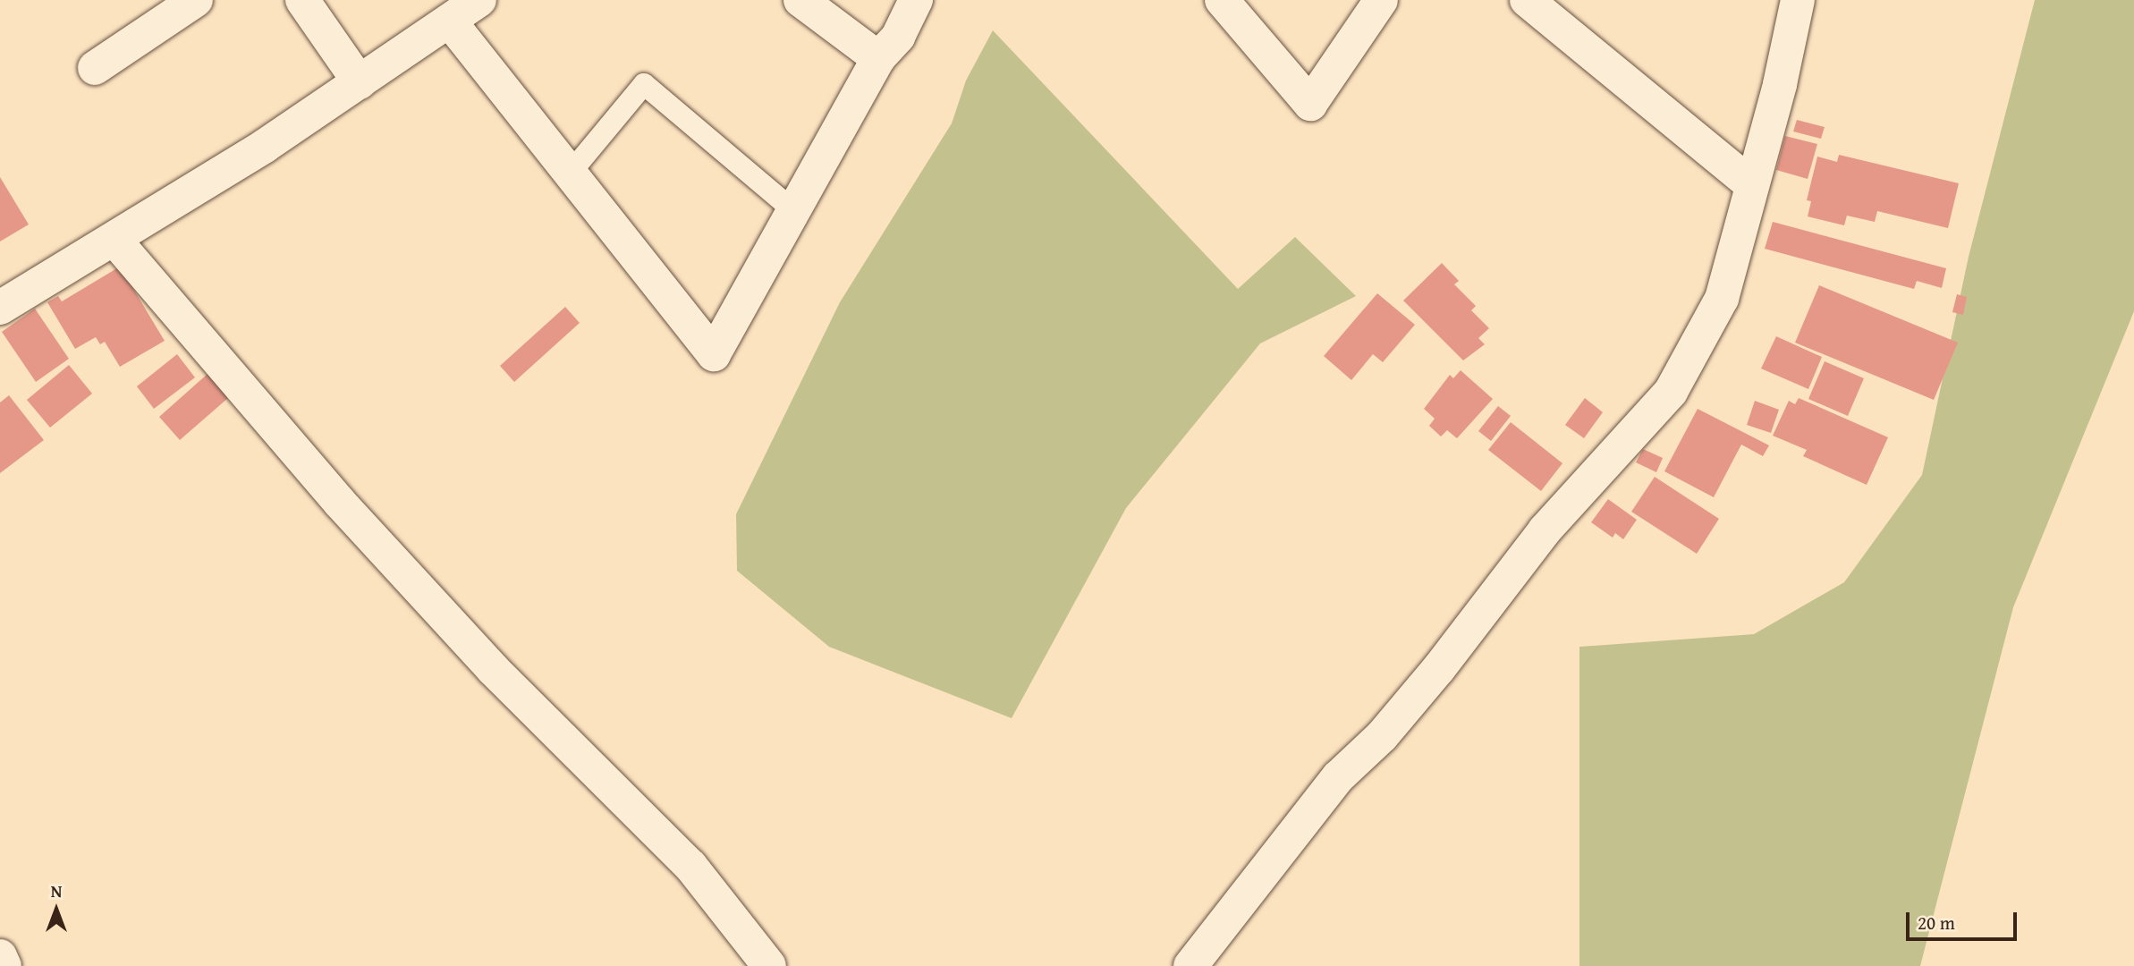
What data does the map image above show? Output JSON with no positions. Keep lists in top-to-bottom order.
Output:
{
  "scale_bar": "20 m",
  "north": "top"
}
